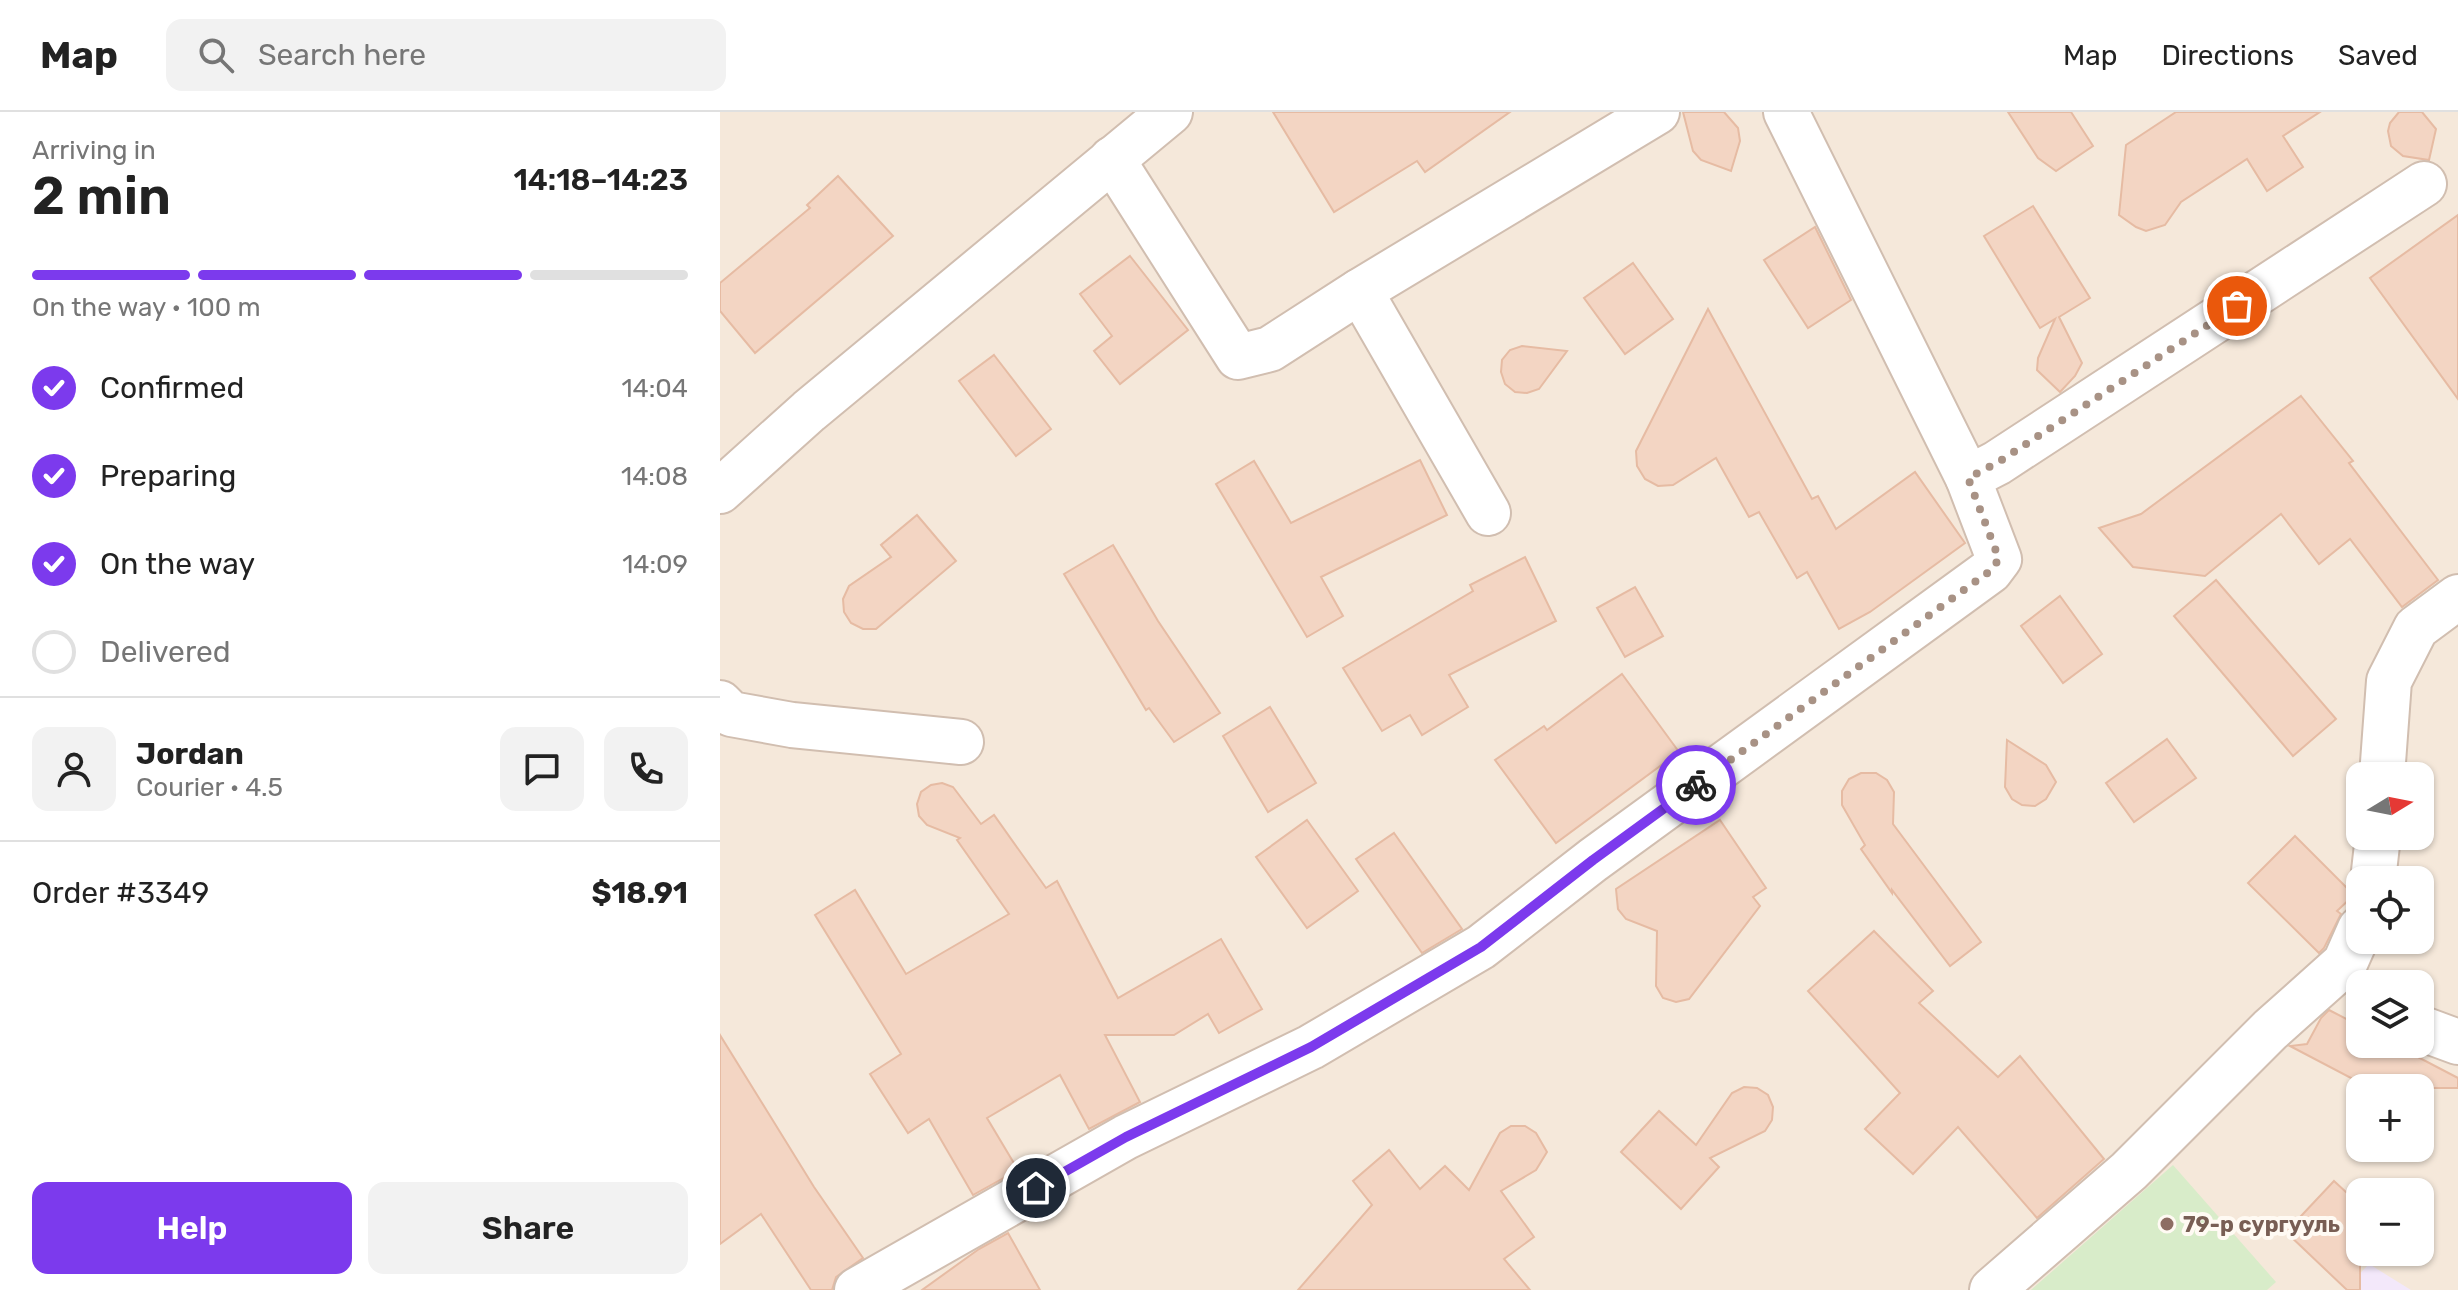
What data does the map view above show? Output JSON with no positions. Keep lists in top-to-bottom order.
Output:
{
  "places": ["79-р сургууль"],
  "north": "right",
  "page": {
    "header": "Map",
    "search": "Search here",
    "nav": ["Map", "Directions", "Saved"],
    "heading": ["2 min", "Arriving in", "14:18–14:23"],
    "panel": [
      "Jordan",
      "Courier · 4.5",
      "Order #3349",
      "$18.91"
    ],
    "bar": "On the way · 100 m",
    "list": [
      ["Confirmed", "14:04"],
      ["Preparing", "14:08"],
      ["On the way", "14:09"],
      "Delivered"
    ],
    "map_buttons": ["+", "−"],
    "buttons": ["Help", "Share"]
  }
}
